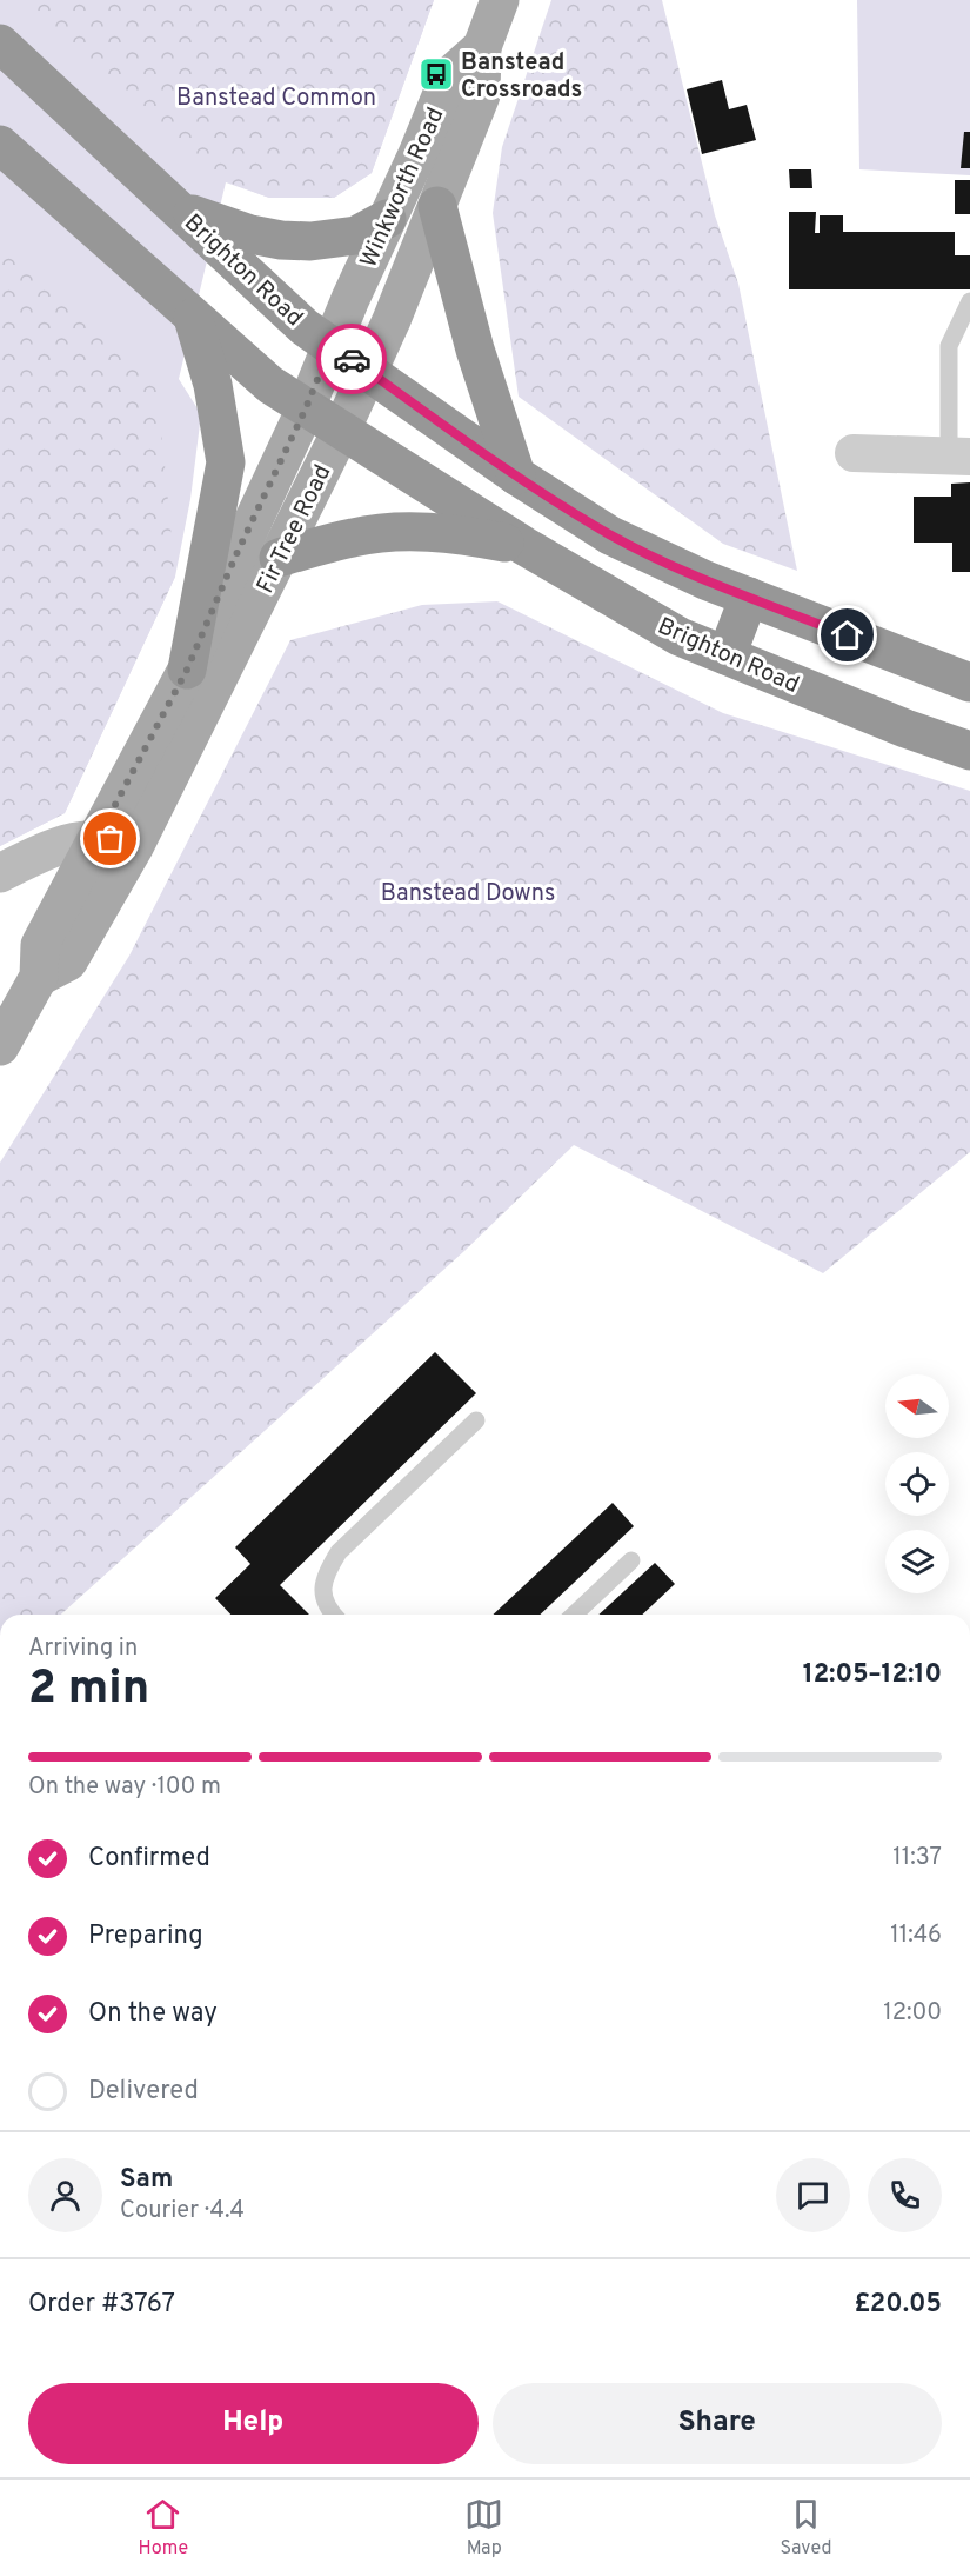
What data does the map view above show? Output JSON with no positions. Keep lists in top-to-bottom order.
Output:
{
  "streets": {
    "highway": ["Brighton Road"],
    "main road": ["Winkworth Road", "Fir Tree Road"]
  },
  "crossings": [
    ["Winkworth Road", "Brighton Road"],
    ["Winkworth Road", "Fir Tree Road"],
    ["Brighton Road", "Fir Tree Road"]
  ],
  "parks": ["Banstead Common", "Banstead Downs"],
  "places": {
    "bus stop": ["Banstead Crossroads"]
  },
  "north": "left",
  "page": {
    "heading": ["2 min", "Arriving in", "12:05–12:10"],
    "panel": [
      "Sam",
      "Courier · 4.4",
      "Order #3767",
      "£20.05"
    ],
    "bar": "On the way · 100 m",
    "list": [
      ["Confirmed", "11:37"],
      ["Preparing", "11:46"],
      ["On the way", "12:00"],
      "Delivered"
    ],
    "buttons": ["Help", "Share"],
    "tabs": ["Home", "Map", "Saved"]
  }
}
